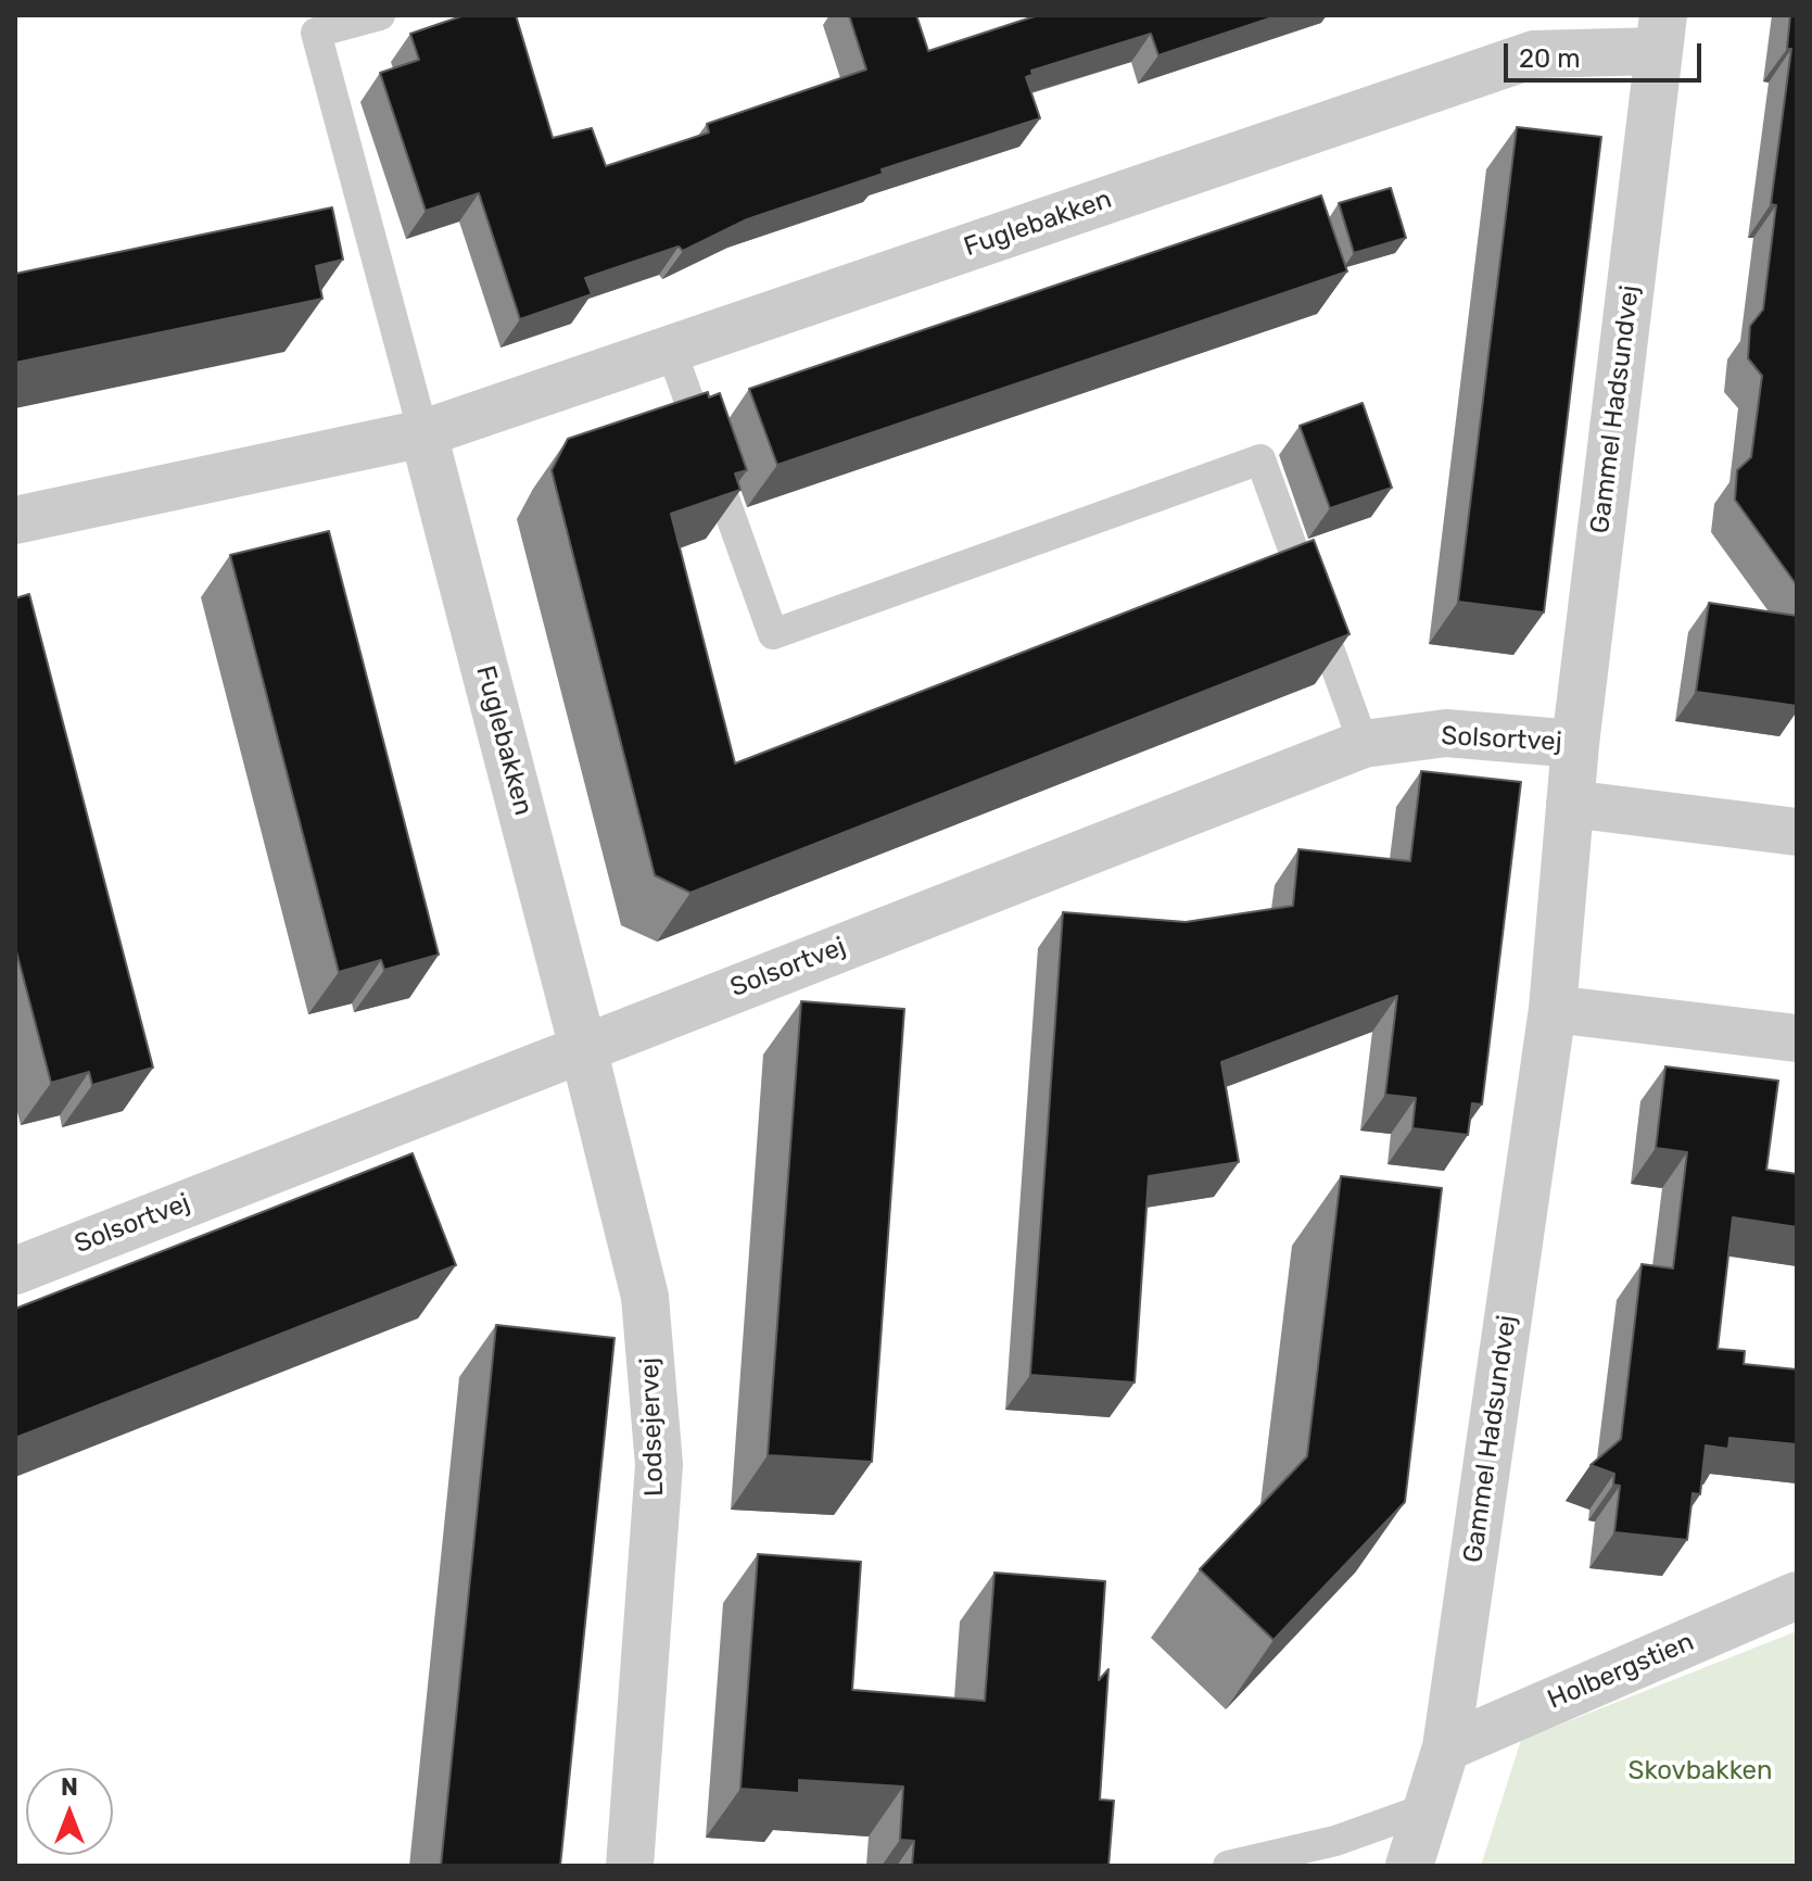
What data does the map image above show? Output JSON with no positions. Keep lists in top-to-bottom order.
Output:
{
  "streets": {
    "street": [
      "Fuglebakken",
      "Gammel Hadsundvej",
      "Solsortvej",
      "Lodsejervej",
      "Holbergstien"
    ]
  },
  "crossings": [
    ["Fuglebakken", "Gammel Hadsundvej"],
    ["Fuglebakken", "Solsortvej"],
    ["Fuglebakken", "Lodsejervej"],
    ["Gammel Hadsundvej", "Solsortvej"],
    ["Gammel Hadsundvej", "Holbergstien"],
    ["Solsortvej", "Lodsejervej"]
  ],
  "parks": ["Skovbakken"],
  "scale_bar": "20 m",
  "north": "top"
}
